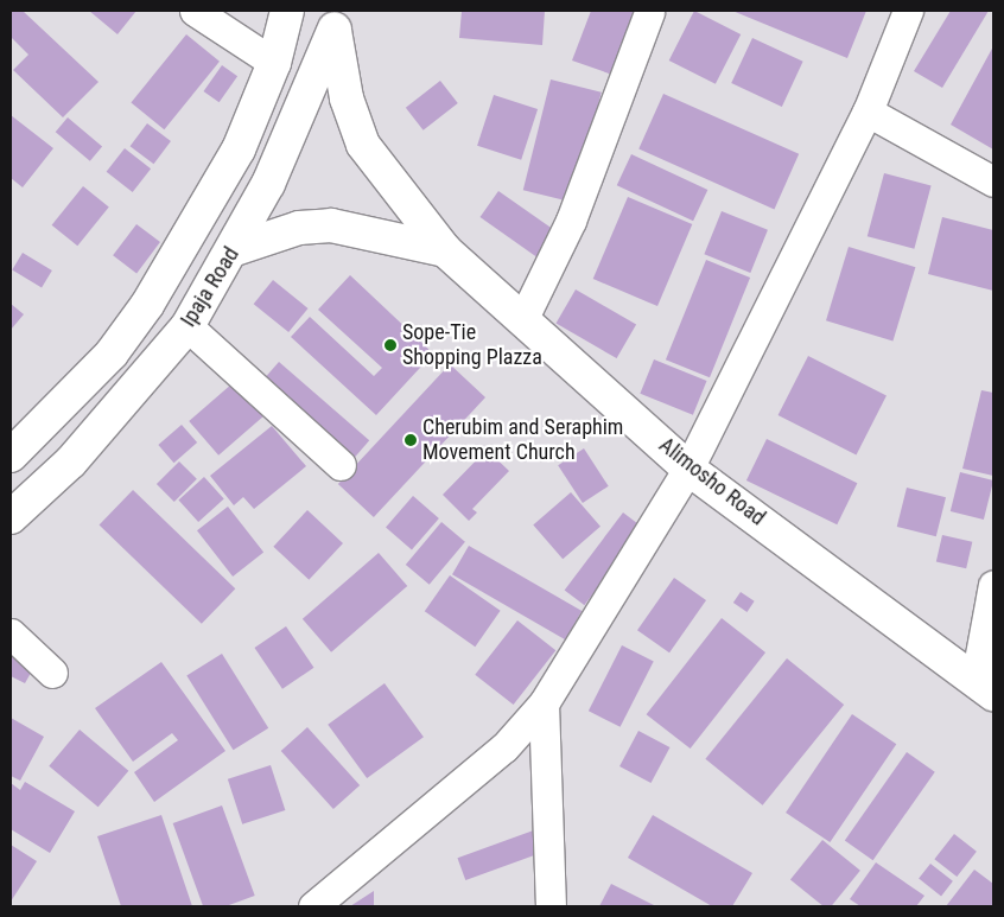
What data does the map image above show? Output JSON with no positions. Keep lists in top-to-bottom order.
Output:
{
  "streets": {
    "main road": ["Ipaja Road", "Alimosho Road"]
  },
  "crossings": [
    ["Ipaja Road", "Alimosho Road"]
  ],
  "places": ["Sope-Tie Shopping Plazza", "Cherubim and Seraphim Movement Church"]
}
